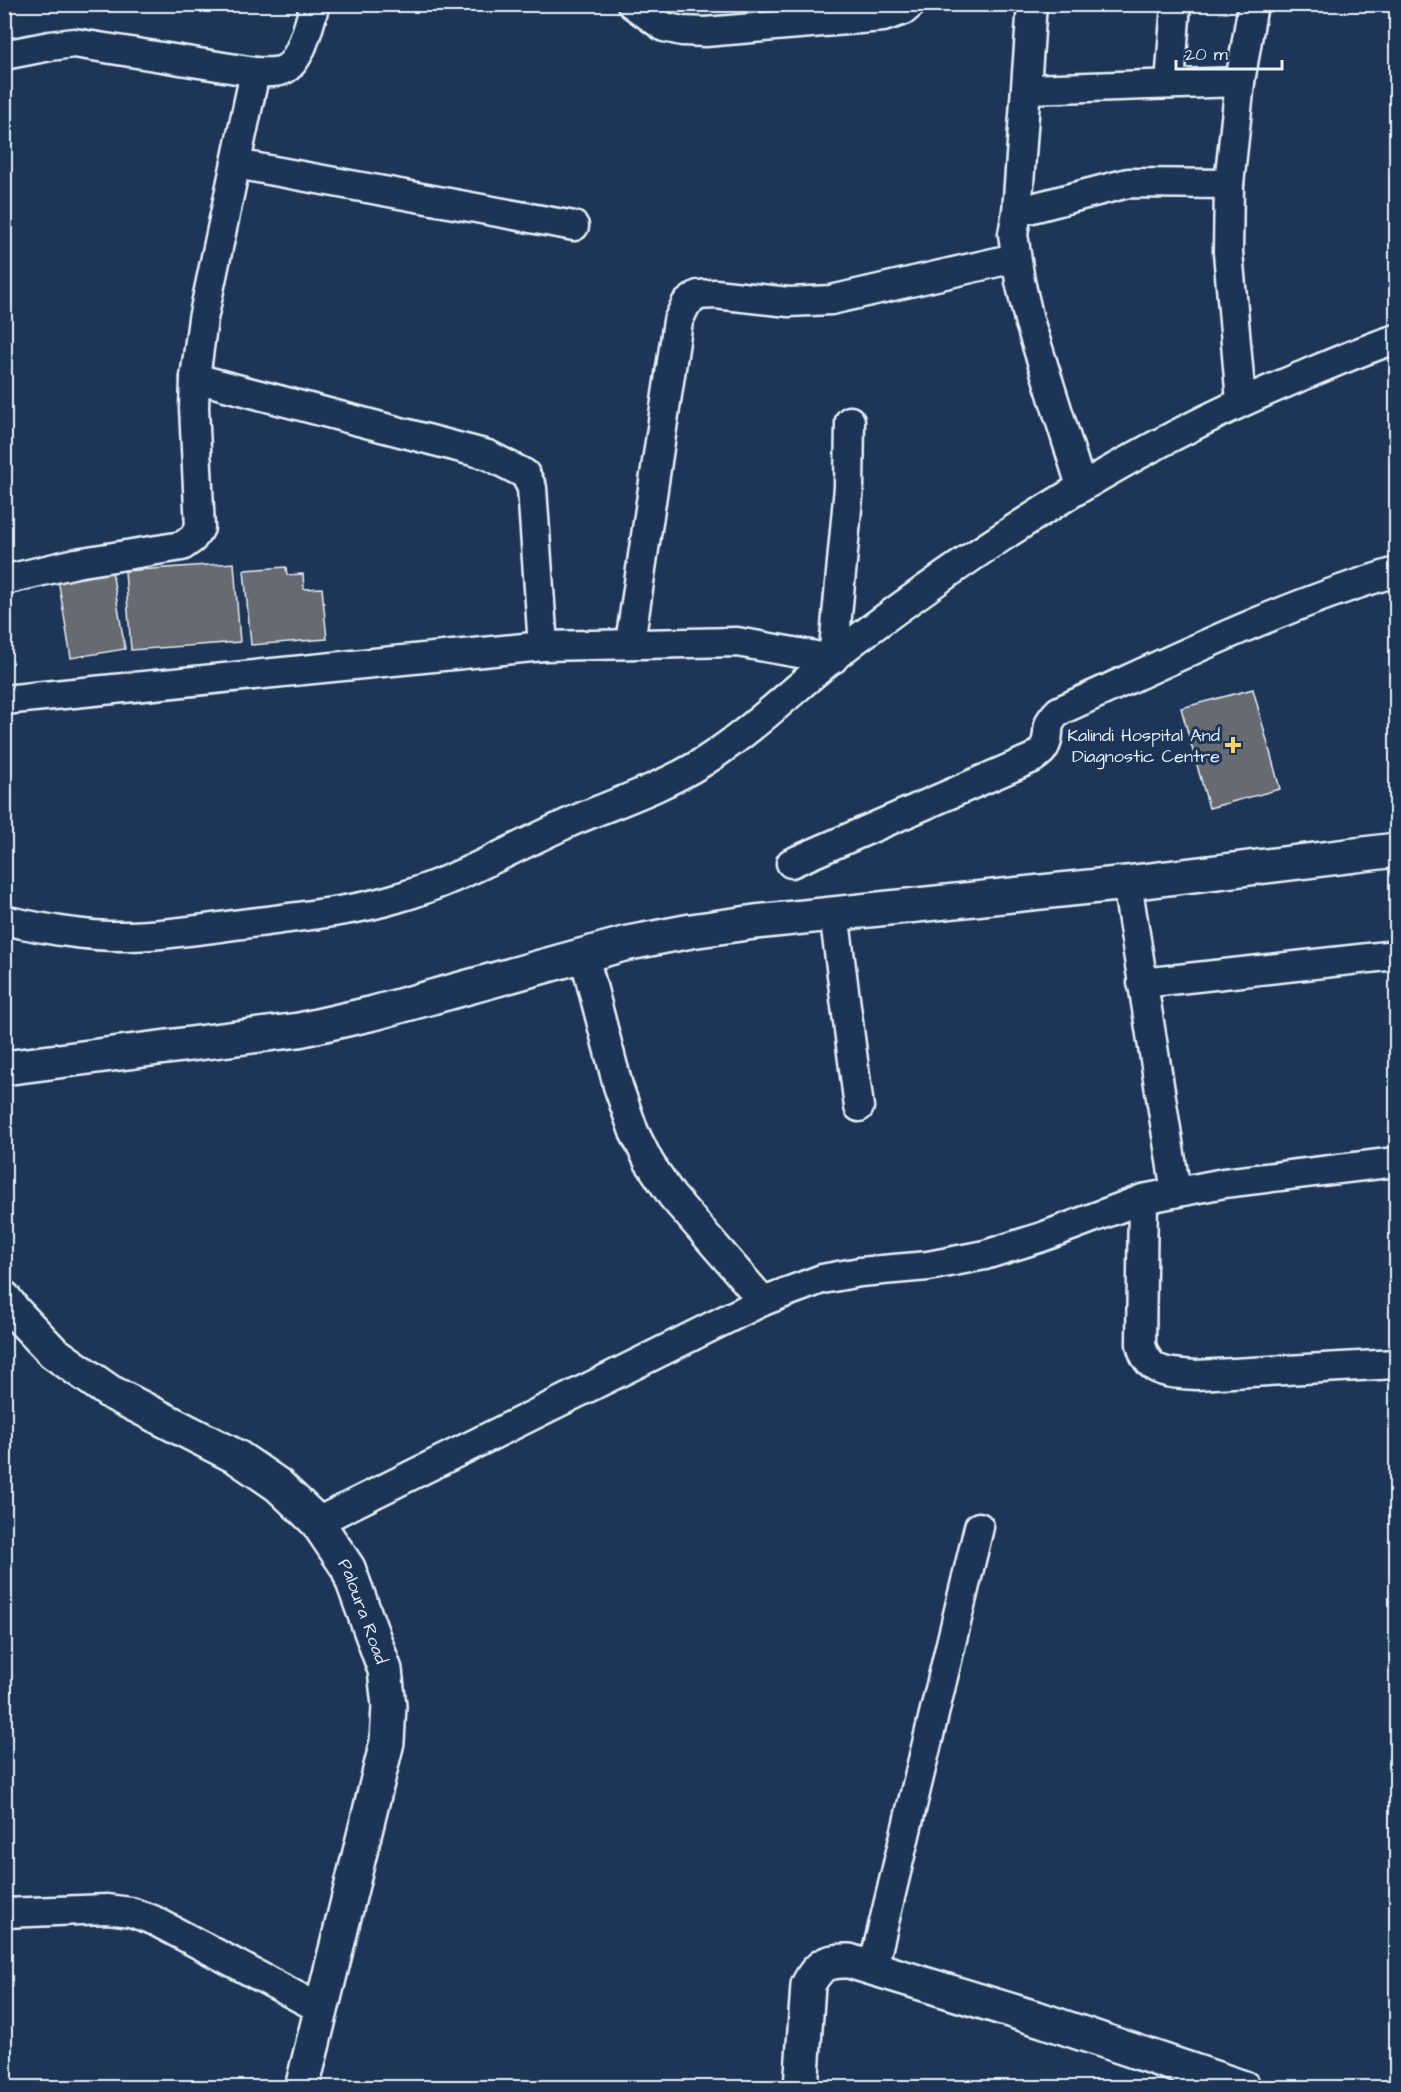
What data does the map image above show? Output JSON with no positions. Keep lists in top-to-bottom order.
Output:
{
  "streets": {
    "main road": ["Paloura Road"]
  },
  "places": {
    "health": ["Kalindi Hospital And Diagnostic Centre"]
  },
  "scale_bar": "20 m"
}
